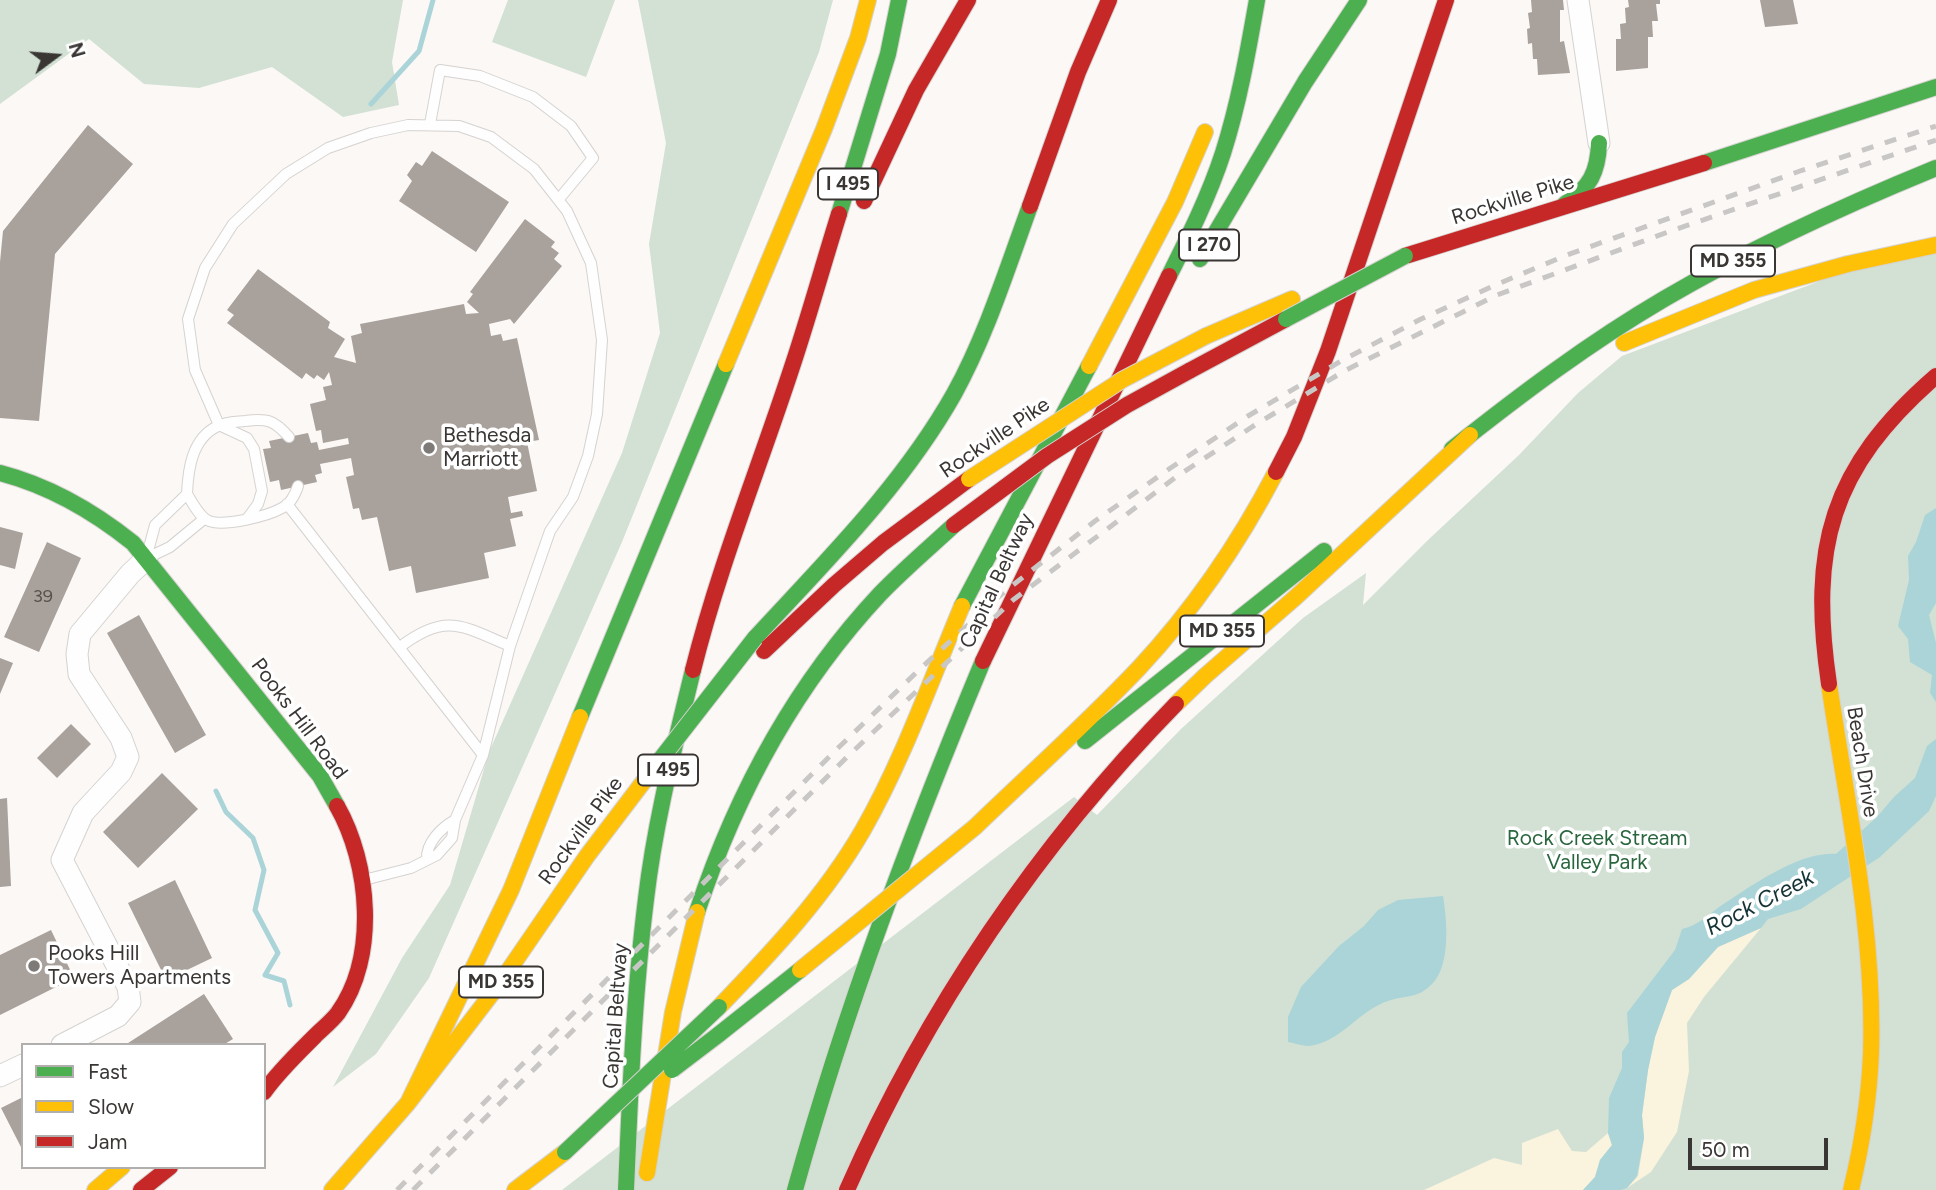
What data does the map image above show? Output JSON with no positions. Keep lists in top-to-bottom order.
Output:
{
  "streets": {
    "main road": [
      "I 495",
      "Rockville Pike",
      "I 270",
      "MD 355",
      "Capital Beltway",
      "Pooks Hill Road",
      "Beach Drive"
    ]
  },
  "water": ["Rock Creek"],
  "parks": ["Rock Creek Stream Valley Park"],
  "places": ["Bethesda Marriott", "Pooks Hill Towers Apartments"],
  "house_numbers": ["39"],
  "legend": ["Fast", "Slow", "Jam"],
  "scale_bar": "50 m",
  "north": "right"
}
